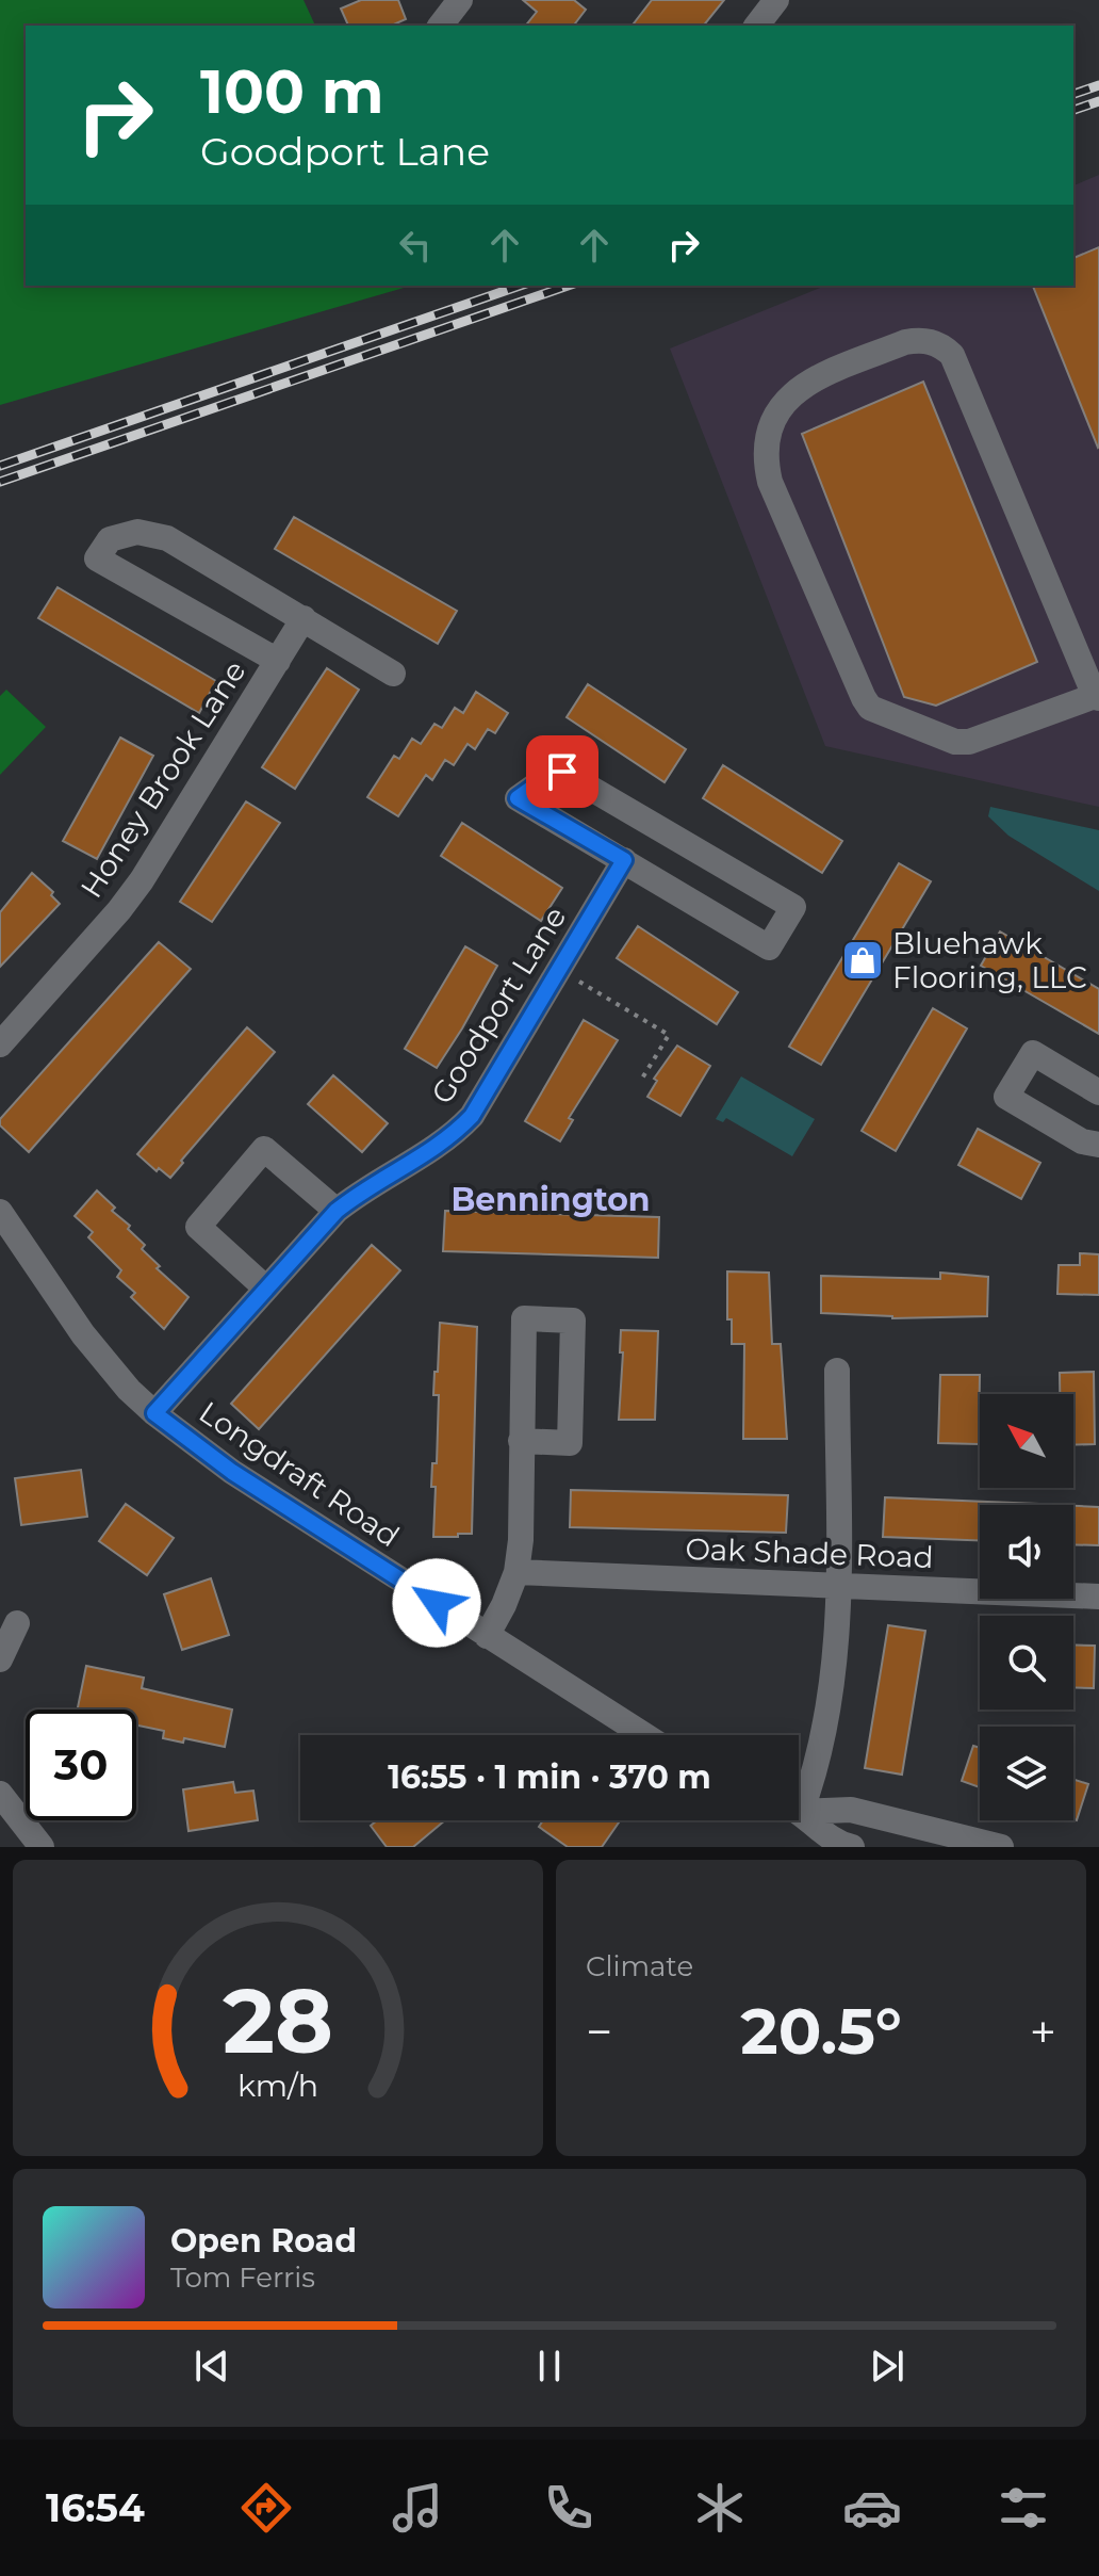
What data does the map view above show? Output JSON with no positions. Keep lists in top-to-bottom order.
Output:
{
  "streets": {
    "street": [
      "Honey Brook Lane",
      "Goodport Lane",
      "Longdraft Road",
      "Oak Shade Road"
    ]
  },
  "crossings": [
    ["Goodport Lane", "Longdraft Road"]
  ],
  "districts": ["Bennington"],
  "places": {
    "shop": ["Bluehawk Flooring, LLC"]
  },
  "north": "top left",
  "page": {
    "turn": ["100 m", "Goodport Lane"],
    "limit": "30",
    "trip": "16:55 · 1 min · 370 m",
    "tile": "Climate",
    "heat": ["−", "20.5°", "+"],
    "song": ["Open Road", "Tom Ferris"],
    "tabs": "16:54",
    "gauge": ["28", "km/h"]
  }
}
